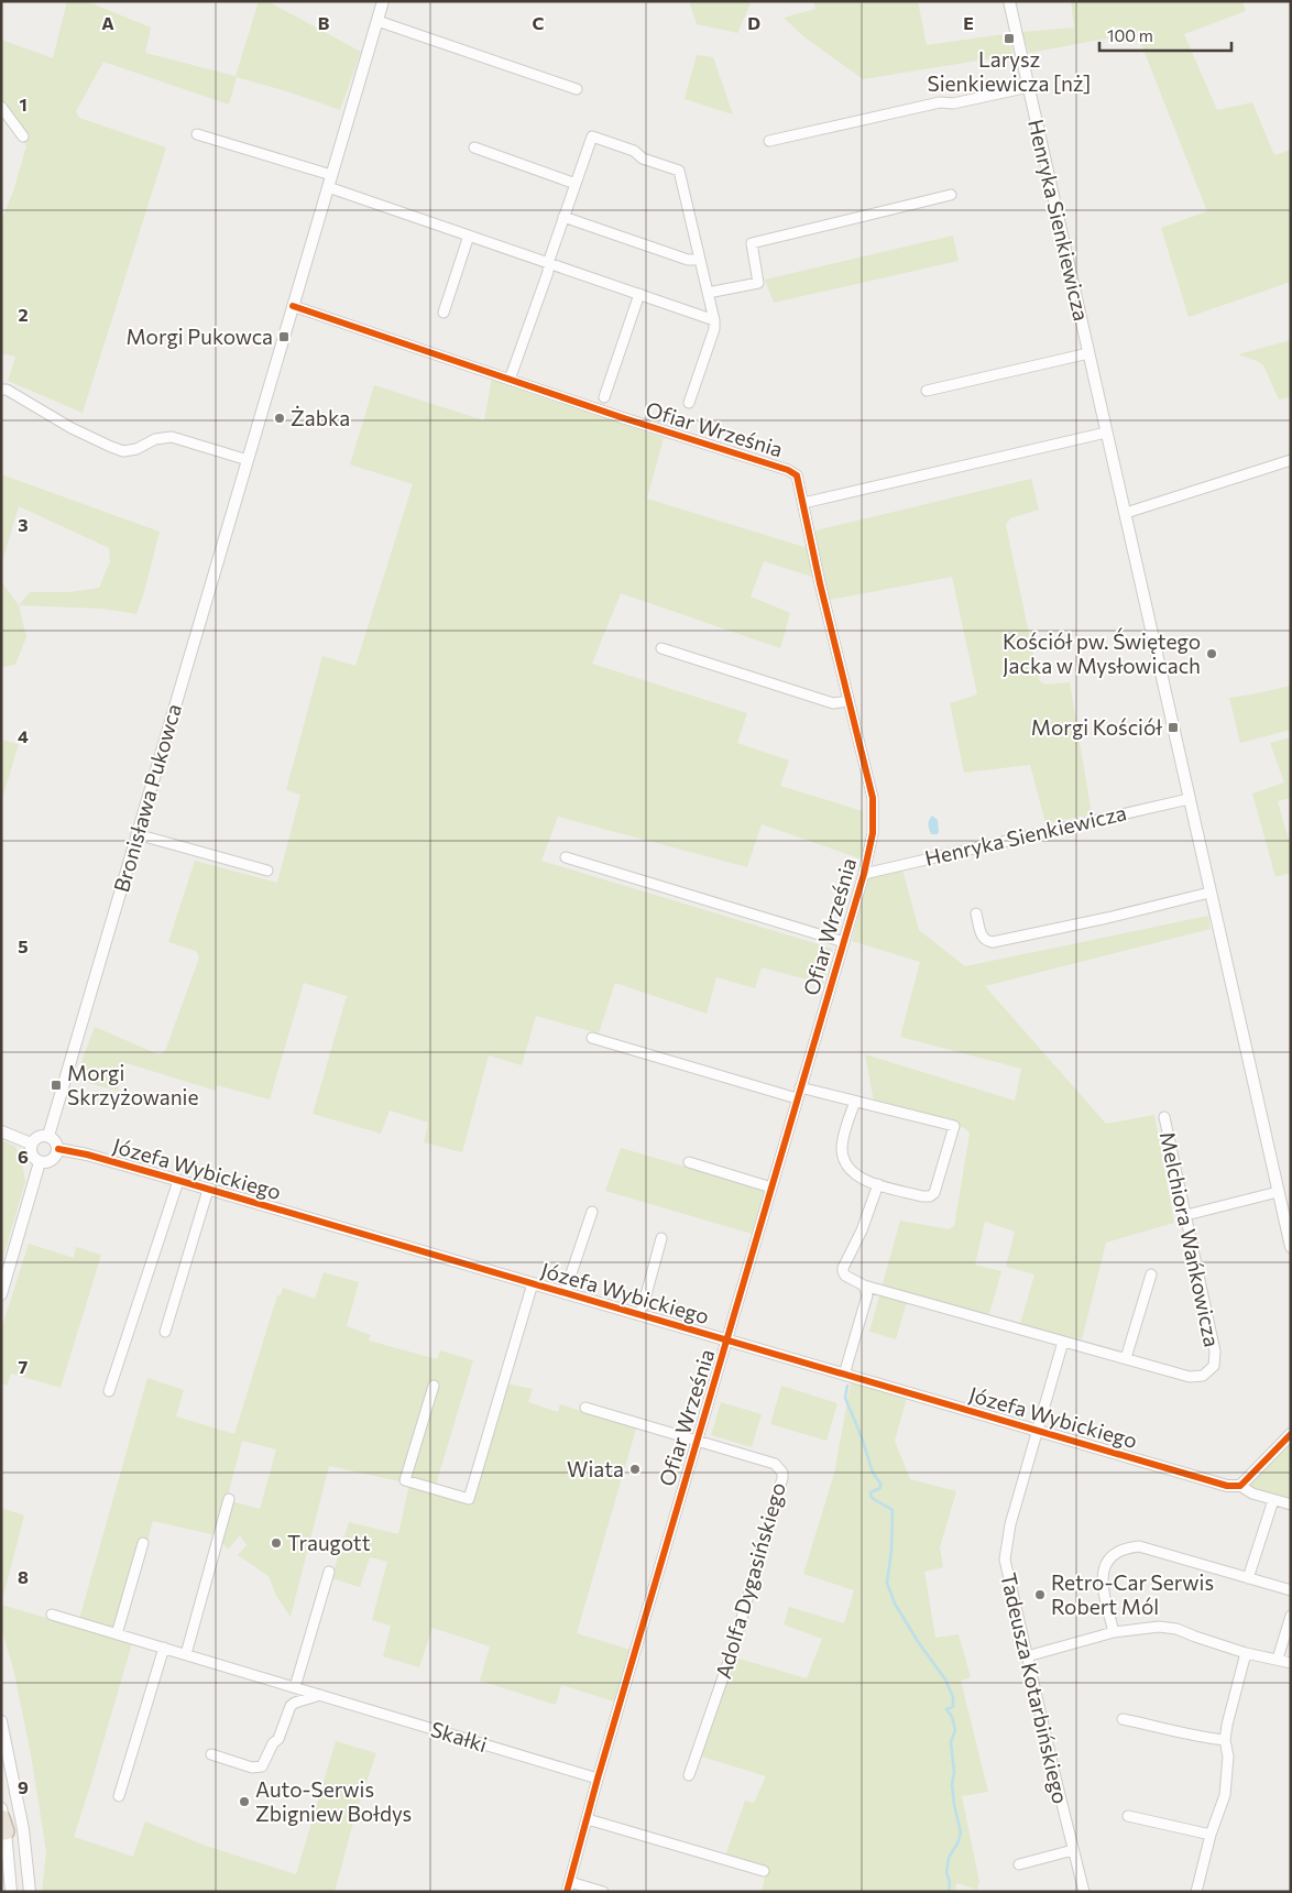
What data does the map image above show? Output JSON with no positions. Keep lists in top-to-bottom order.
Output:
{
  "streets": {
    "street": [
      "Henryka Sienkiewicza",
      "Ofiar Września",
      "Bronisława Pukowca",
      "Józefa Wybickiego",
      "Melchiora Wańkowicza",
      "Adolfa Dygasińskiego",
      "Tadeusza Kotarbińskiego",
      "Skałki"
    ]
  },
  "crossings": [
    ["Henryka Sienkiewicza", "Ofiar Września"],
    ["Ofiar Września", "Bronisława Pukowca"],
    ["Ofiar Września", "Józefa Wybickiego"],
    ["Ofiar Września", "Adolfa Dygasińskiego"],
    ["Ofiar Września", "Skałki"],
    ["Bronisława Pukowca", "Józefa Wybickiego"],
    ["Józefa Wybickiego", "Tadeusza Kotarbińskiego"],
    ["Melchiora Wańkowicza", "Tadeusza Kotarbińskiego"]
  ],
  "places": {
    "transit": [
      "Larysz Sienkiewicza [nż]",
      "Morgi Pukowca",
      "Morgi Kościół",
      "Morgi Skrzyżowanie"
    ],
    "other": [
      "Żabka",
      "Kościół pw. Świętego Jacka w Mysłowicach",
      "Wiata",
      "Traugott",
      "Retro-Car Serwis Robert Mól",
      "Auto-Serwis Zbigniew Bołdys"
    ]
  },
  "scale_bar": "100 m",
  "grid": {
    "columns": [
      "A",
      "B",
      "C",
      "D",
      "E"
    ],
    "rows": [
      "1",
      "2",
      "3",
      "4",
      "5",
      "6",
      "7",
      "8",
      "9"
    ]
  }
}
